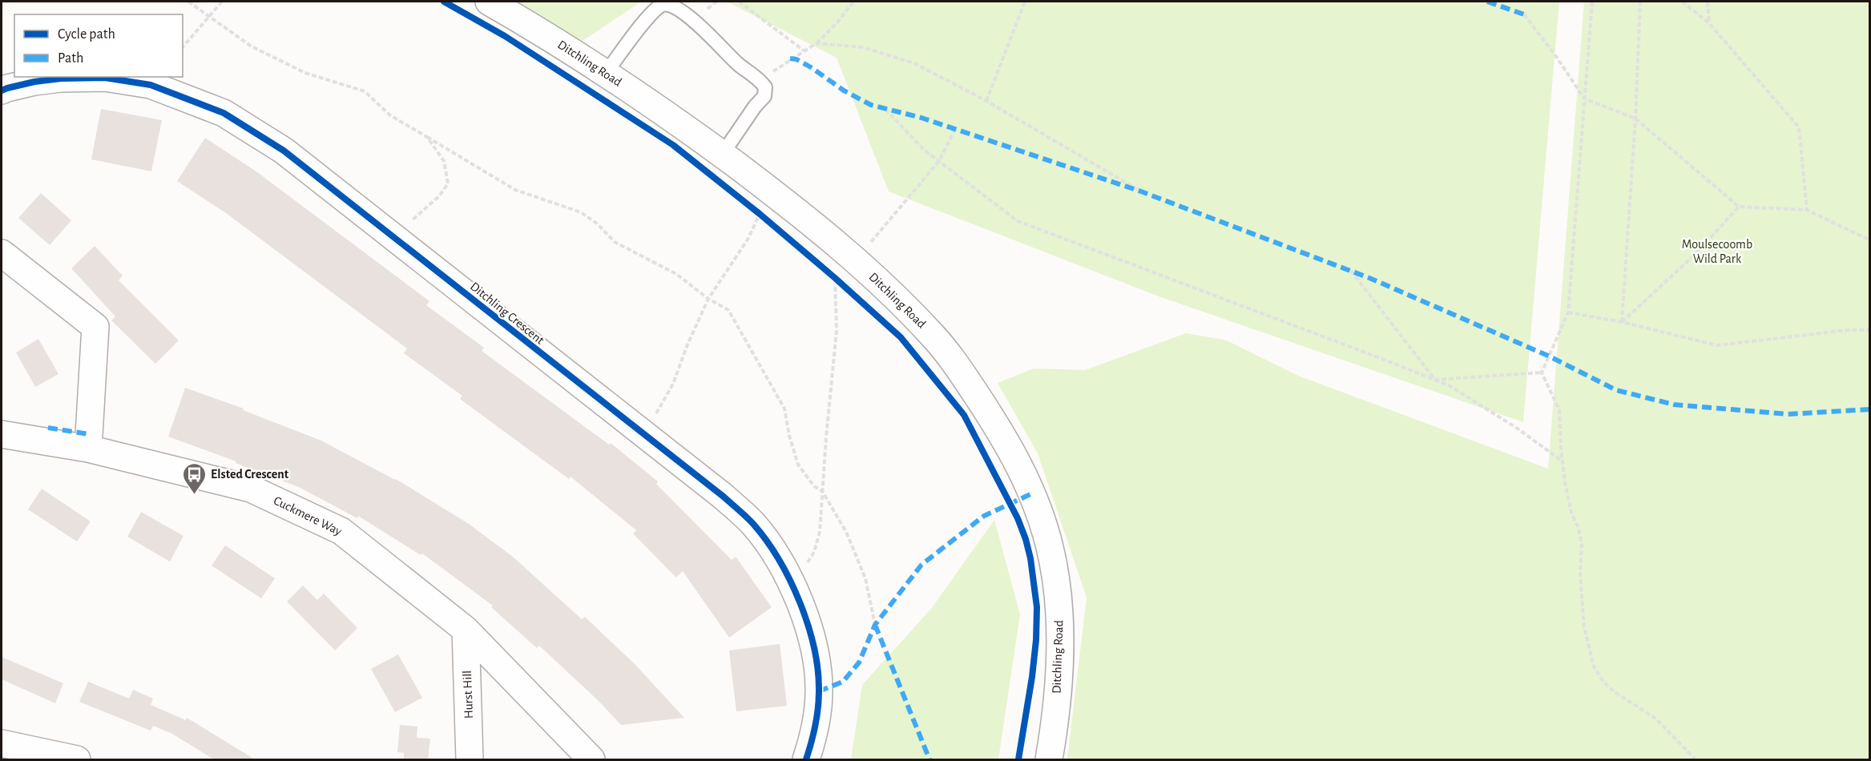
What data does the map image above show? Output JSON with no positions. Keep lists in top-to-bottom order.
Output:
{
  "streets": {
    "street": [
      "Ditchling Road",
      "Ditchling Crescent",
      "Cuckmere Way",
      "Hurst Hill"
    ]
  },
  "crossings": [
    ["Cuckmere Way", "Hurst Hill"]
  ],
  "parks": ["Moulsecoomb Wild Park"],
  "places": {
    "bus stop": ["Elsted Crescent"]
  },
  "legend": ["Cycle path", "Path"]
}
